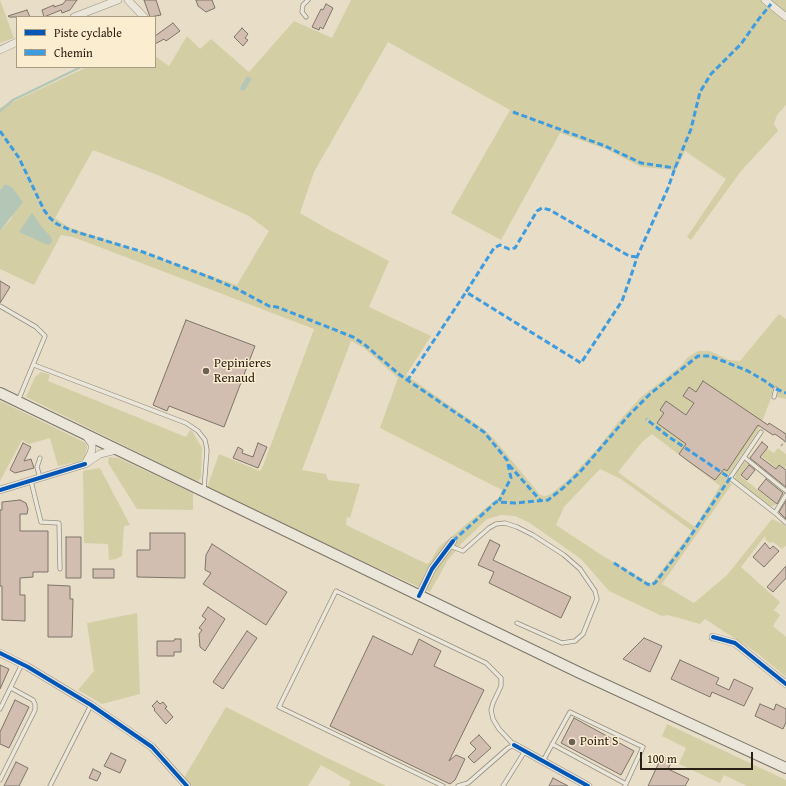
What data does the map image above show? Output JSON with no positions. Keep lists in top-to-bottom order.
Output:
{
  "places": ["Pepinieres Renaud", "Point S"],
  "legend": ["Piste cyclable", "Chemin"],
  "scale_bar": "100 m"
}
